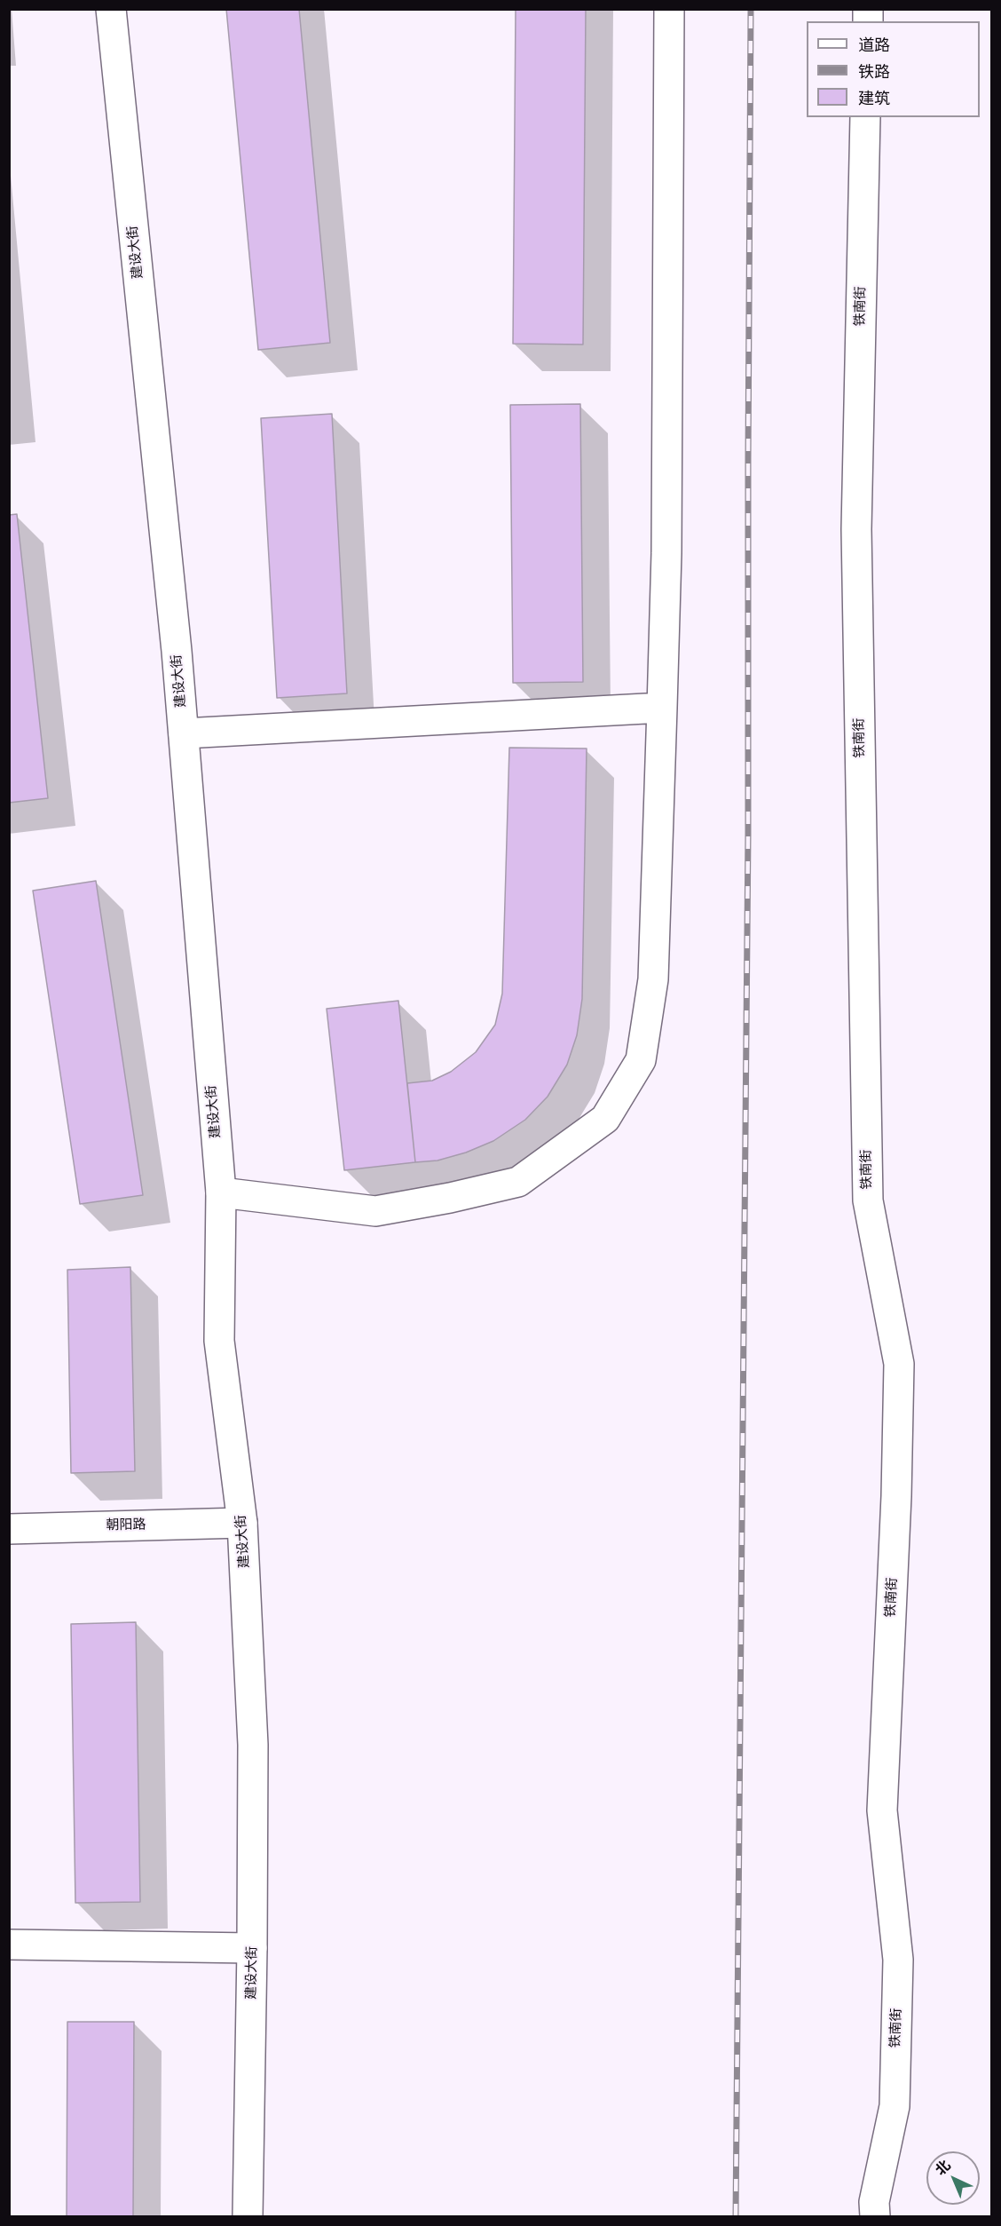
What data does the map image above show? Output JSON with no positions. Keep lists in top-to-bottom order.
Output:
{
  "streets": {
    "street": ["建设大街", "铁南街", "朝阳路"]
  },
  "crossings": [
    ["建设大街", "朝阳路"]
  ],
  "legend": ["道路", "铁路", "建筑"],
  "north": "top left"
}
